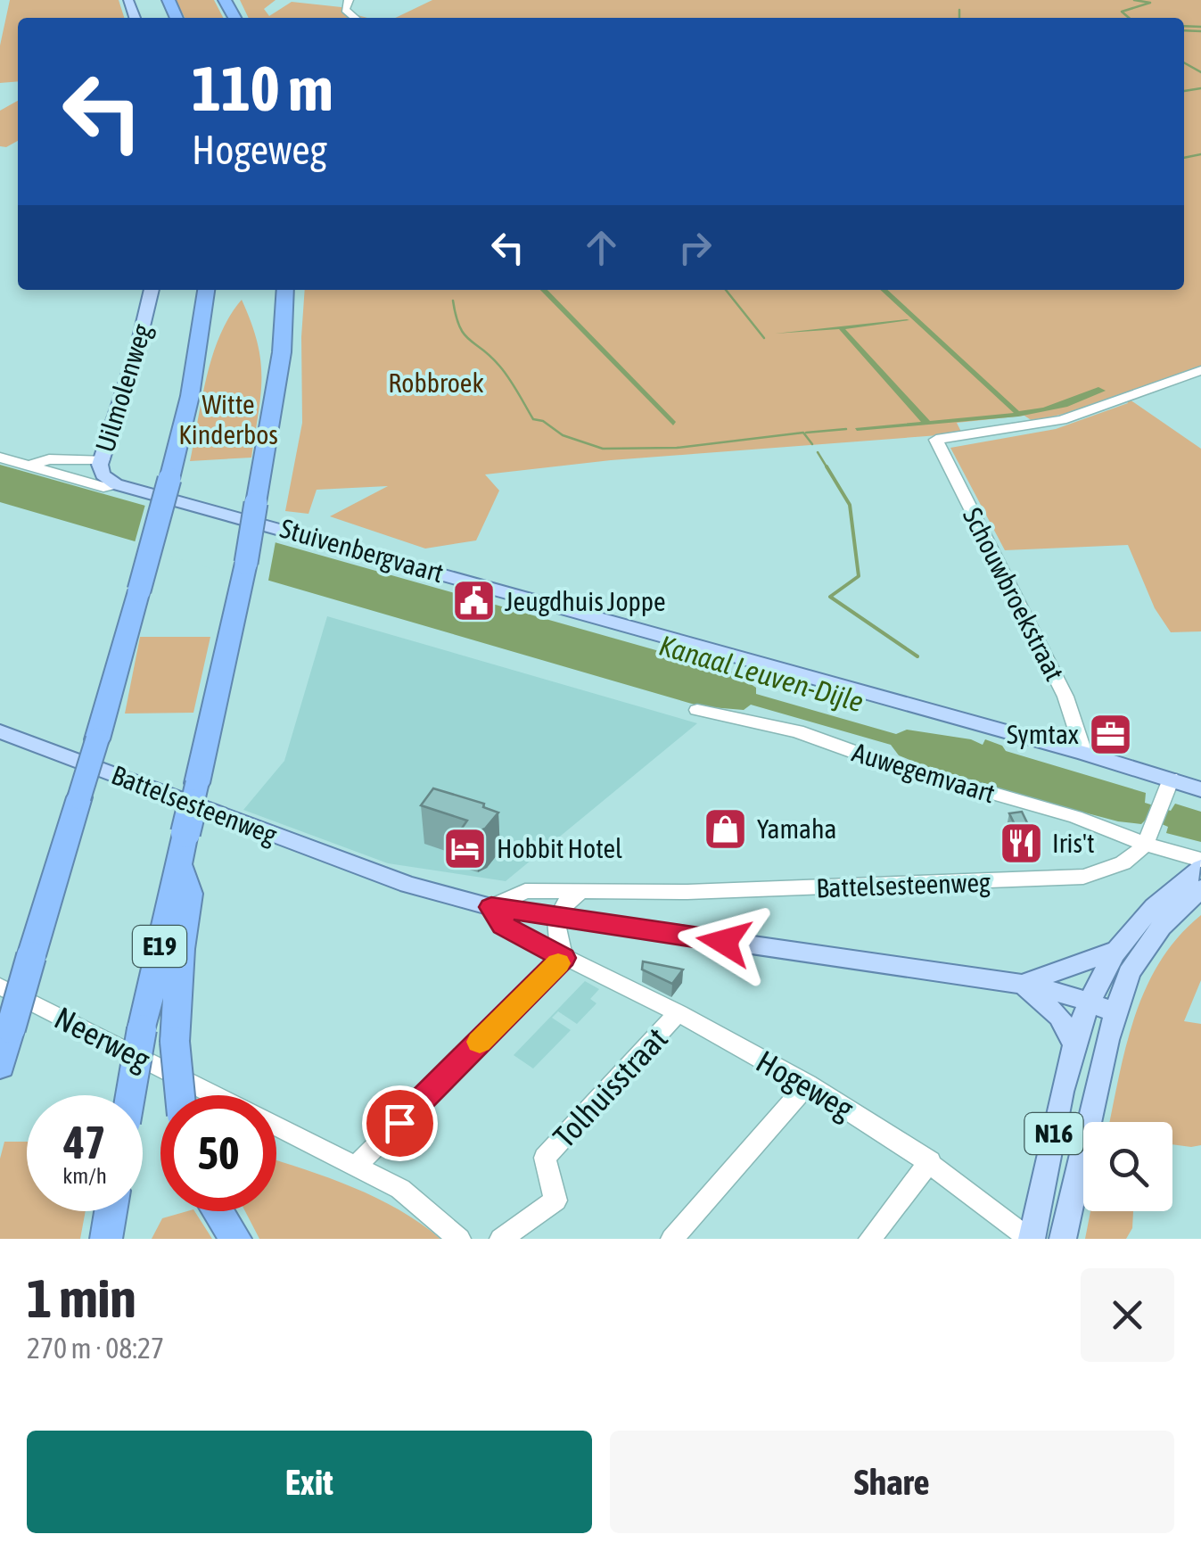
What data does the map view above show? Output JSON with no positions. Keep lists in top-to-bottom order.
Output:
{
  "streets": {
    "highway": ["E19"],
    "main road": [
      "Uilmolenweg",
      "Stuivenbergvaart",
      "Battelsesteenweg",
      "N16"
    ],
    "street": [
      "Schouwbroekstraat",
      "Auwegemvaart",
      "Neerweg",
      "Hogeweg",
      "Tolhuisstraat"
    ]
  },
  "crossings": [
    ["Uilmolenweg", "Stuivenbergvaart"],
    ["Stuivenbergvaart", "Schouwbroekstraat"],
    ["Auwegemvaart", "Battelsesteenweg"],
    ["Battelsesteenweg", "Hogeweg"],
    ["Battelsesteenweg", "N16"],
    ["Hogeweg", "Tolhuisstraat"],
    ["Hogeweg", "N16"]
  ],
  "water": ["Kanaal Leuven-Dijle"],
  "parks": ["Robbroek", "Witte Kinderbos"],
  "places": {
    "public building": ["Jeugdhuis Joppe"],
    "office": ["Symtax"],
    "shop": ["Yamaha"],
    "restaurant": ["Iris't"],
    "hotel": ["Hobbit Hotel"]
  },
  "page": {
    "turn": ["110 m", "Hogeweg"],
    "speed": "47 km/h",
    "limit": "50",
    "heading": ["1 min", "270 m · 08:27"],
    "buttons": ["Exit", "Share"]
  }
}
